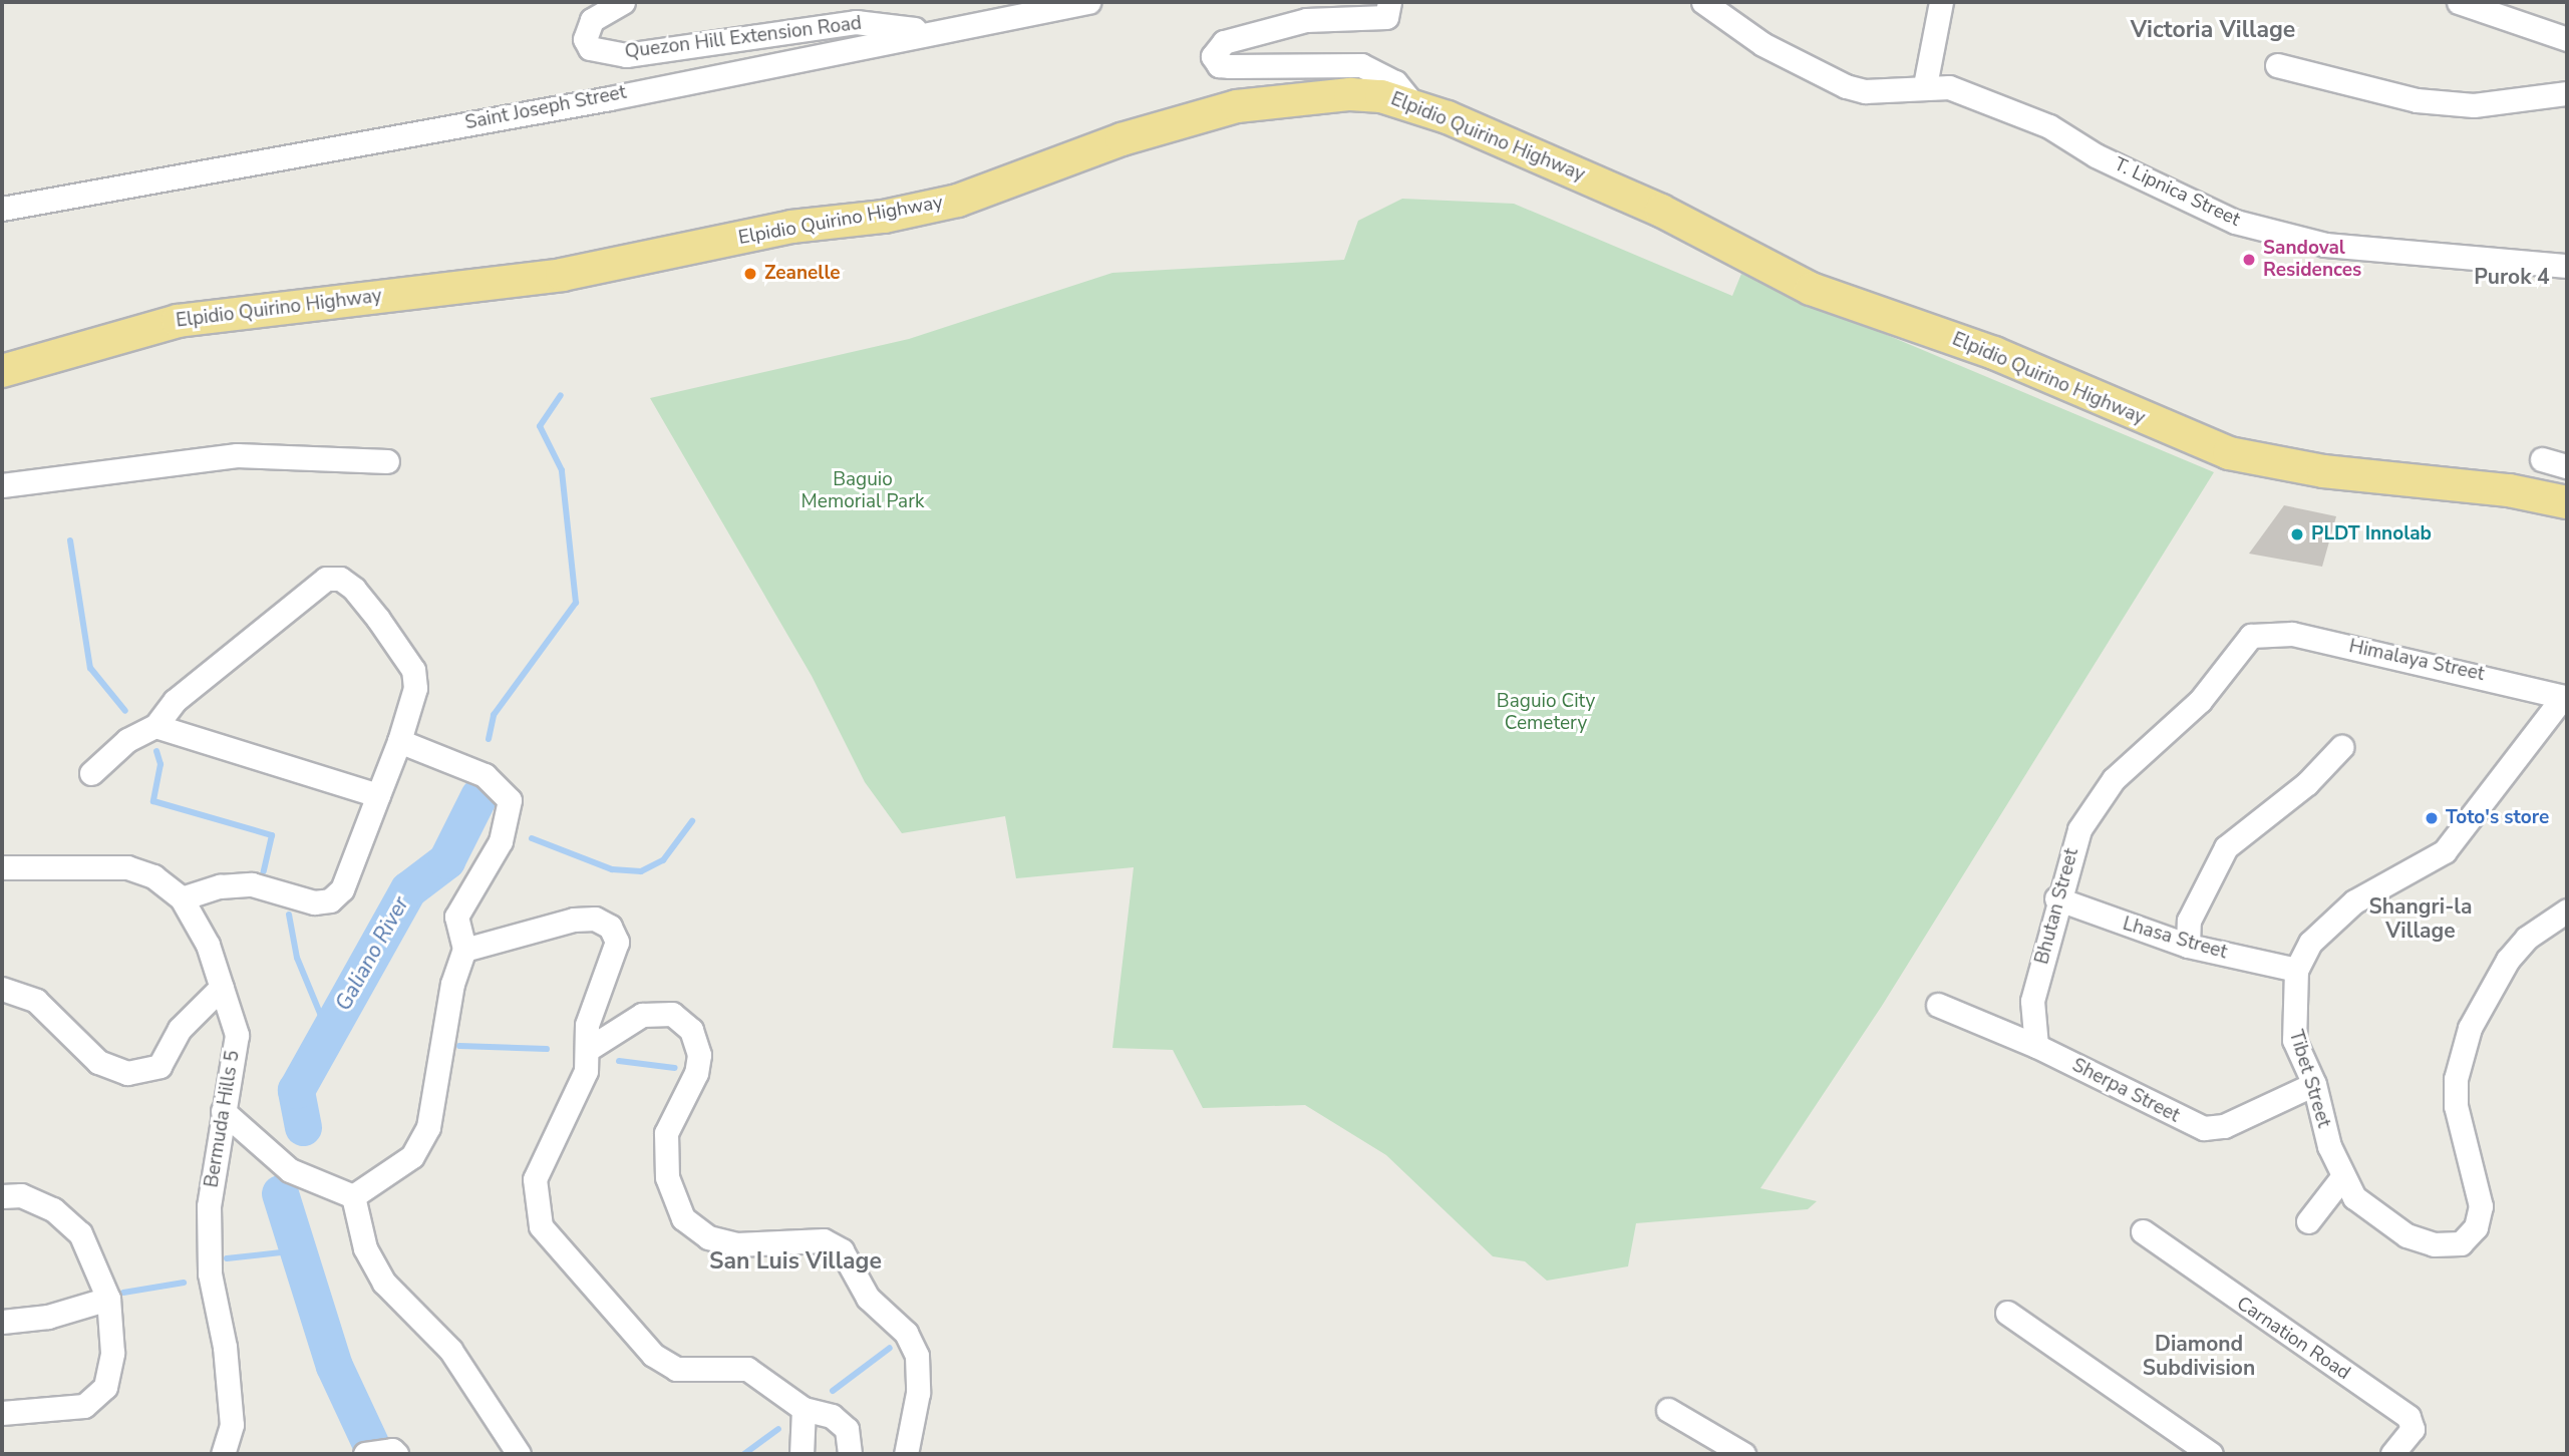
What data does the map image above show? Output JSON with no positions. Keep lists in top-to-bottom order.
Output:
{
  "streets": {
    "highway": ["Elpidio Quirino Highway"],
    "street": [
      "Quezon Hill Extension Road",
      "Saint Joseph Street",
      "T. Lipnica Street",
      "Himalaya Street",
      "Bhutan Street",
      "Lhasa Street",
      "Tibet Street",
      "Sherpa Street",
      "Bermuda Hills 5",
      "Carnation Road"
    ]
  },
  "crossings": [
    ["Quezon Hill Extension Road", "Saint Joseph Street"],
    ["Himalaya Street", "Bhutan Street"],
    ["Himalaya Street", "Tibet Street"],
    ["Bhutan Street", "Lhasa Street"],
    ["Bhutan Street", "Sherpa Street"],
    ["Lhasa Street", "Tibet Street"],
    ["Tibet Street", "Sherpa Street"]
  ],
  "districts": [
    "Victoria Village",
    "Purok 4",
    "Shangri-la Village",
    "San Luis Village",
    "Diamond Subdivision"
  ],
  "water": ["Galiano River"],
  "parks": ["Baguio Memorial Park", "Baguio City Cemetery"],
  "places": [
    "Sandoval Residences",
    "Zeanelle",
    "PLDT Innolab",
    "Toto's store"
  ]
}
